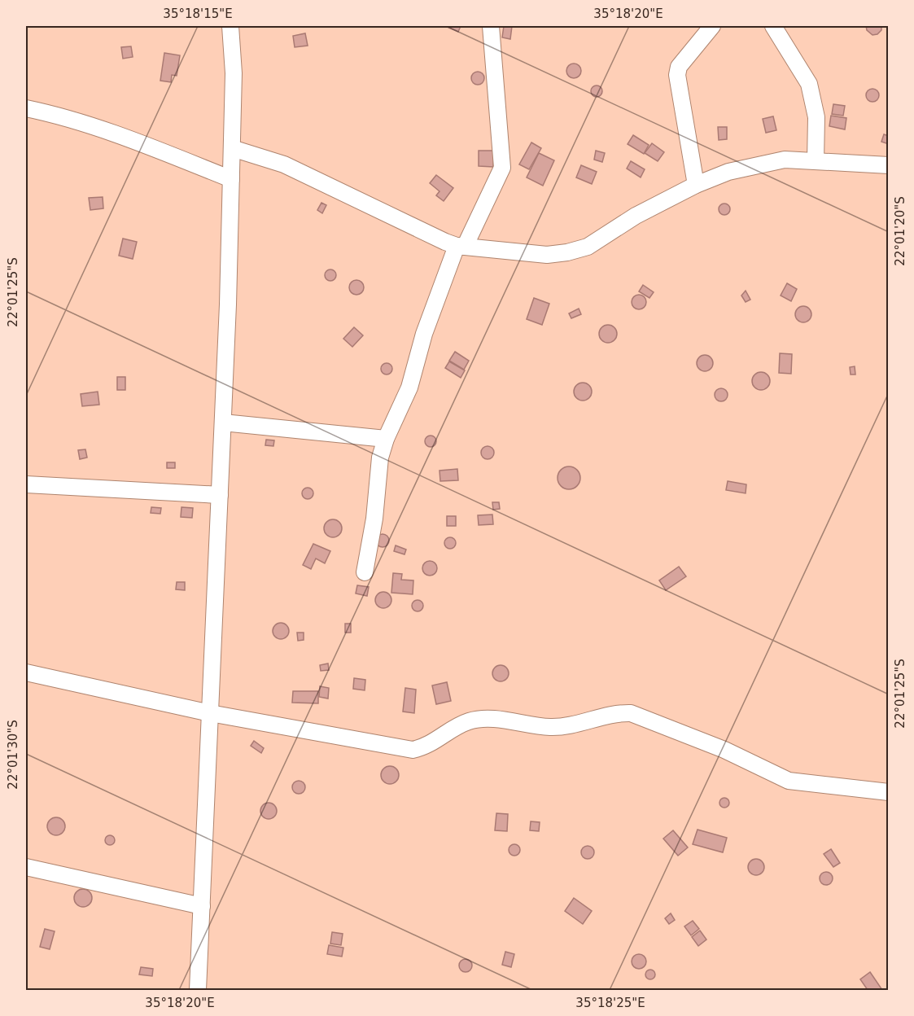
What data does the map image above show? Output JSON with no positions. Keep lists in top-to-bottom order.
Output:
{
  "coordinates": [
    "35°18'15\"E",
    "35°18'20\"E",
    "22°01'20\"S",
    "22°01'25\"S",
    "22°01'30\"S",
    "35°18'25\"E"
  ]
}
